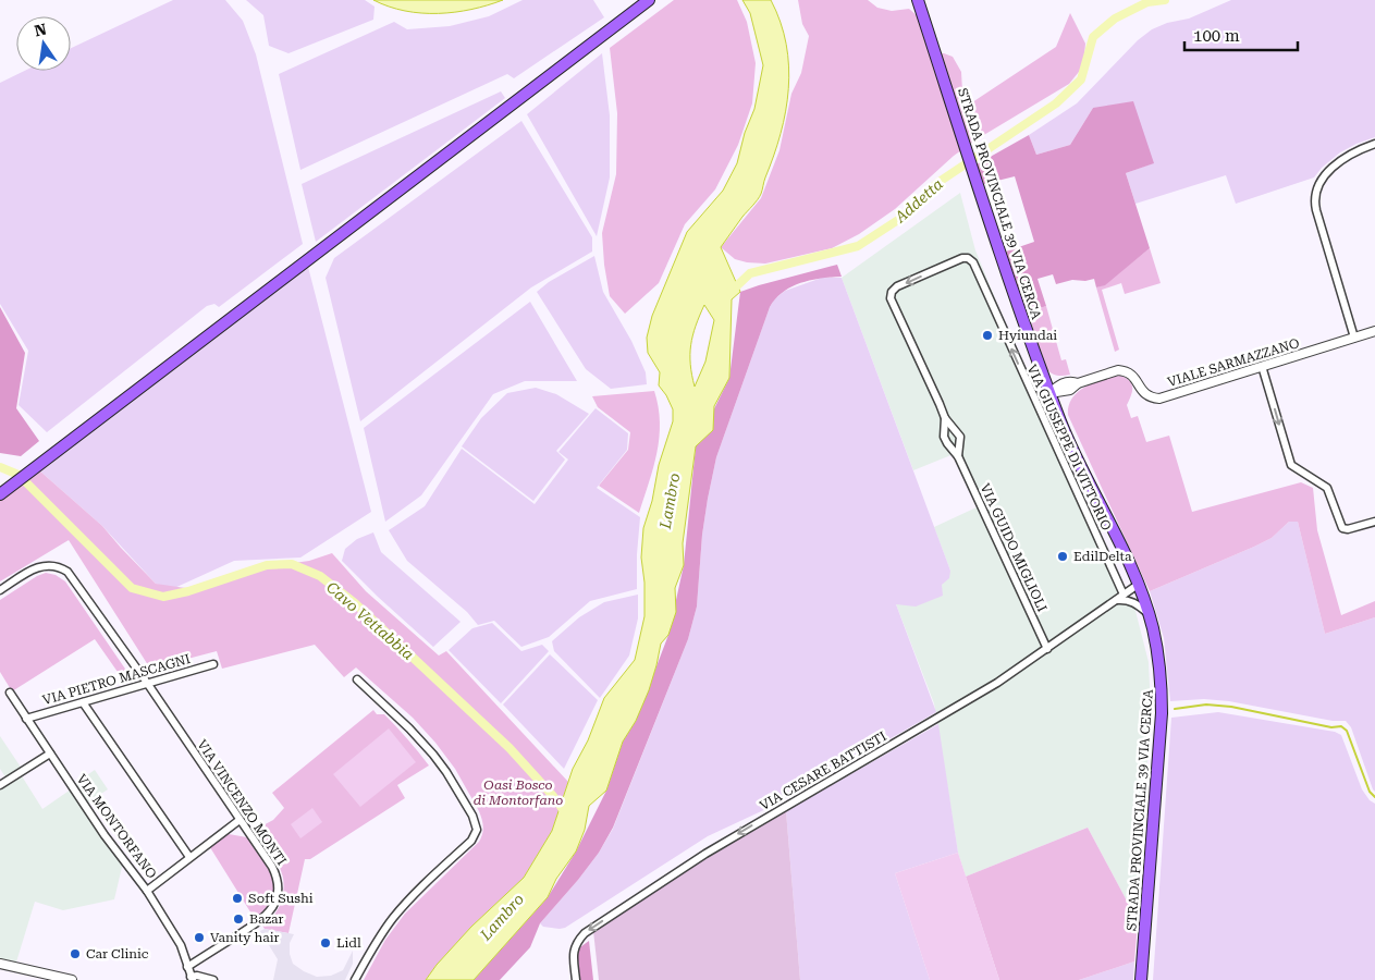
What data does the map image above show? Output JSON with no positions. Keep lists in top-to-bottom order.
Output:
{
  "streets": {
    "main road": ["STRADA PROVINCIALE 39 VIA CERCA"],
    "street": [
      "VIALE SARMAZZANO",
      "VIA GIUSEPPE DI VITTORIO",
      "VIA GUIDO MIGLIOLI",
      "VIA PIETRO MASCAGNI",
      "VIA CESARE BATTISTI",
      "VIA VINCENZO MONTI",
      "VIA MONTORFANO"
    ]
  },
  "crossings": [
    ["STRADA PROVINCIALE 39 VIA CERCA", "VIALE SARMAZZANO"],
    ["STRADA PROVINCIALE 39 VIA CERCA", "VIA CESARE BATTISTI"],
    ["VIA GIUSEPPE DI VITTORIO", "VIA GUIDO MIGLIOLI"],
    ["VIA GIUSEPPE DI VITTORIO", "VIA CESARE BATTISTI"],
    ["VIA GUIDO MIGLIOLI", "VIA CESARE BATTISTI"],
    ["VIA PIETRO MASCAGNI", "VIA VINCENZO MONTI"],
    ["VIA PIETRO MASCAGNI", "VIA MONTORFANO"],
    ["VIA VINCENZO MONTI", "VIA MONTORFANO"]
  ],
  "one_way": ["VIA GIUSEPPE DI VITTORIO", "VIA CESARE BATTISTI"],
  "water": ["Addetta", "Lambro", "Cavo Vettabbia"],
  "parks": ["Oasi Bosco di Montorfano"],
  "places": [
    "Hyiundai",
    "EdilDelta",
    "Soft Sushi",
    "Bazar",
    "Vanity hair",
    "Lidl",
    "Car Clinic"
  ],
  "scale_bar": "100 m",
  "north": "top"
}
